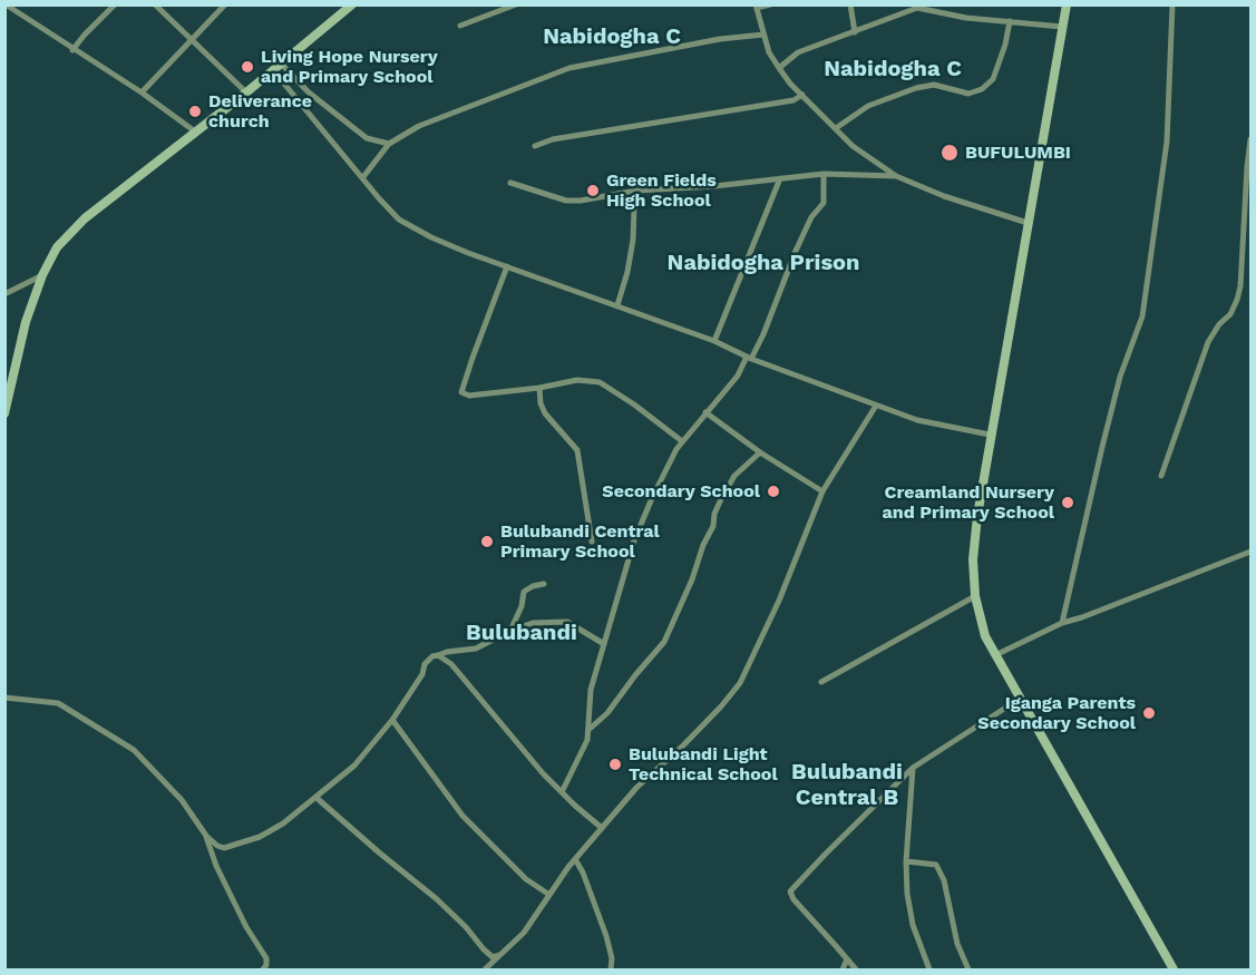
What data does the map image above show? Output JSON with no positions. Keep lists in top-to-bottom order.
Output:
{
  "districts": [
    "Nabidogha C",
    "Nabidogha C",
    "Nabidogha Prison",
    "Bulubandi",
    "Bulubandi Central B"
  ],
  "places": [
    "Living Hope Nursery and Primary School",
    "Deliverance church",
    "BUFULUMBI",
    "Green Fields High School",
    "Secondary School",
    "Creamland Nursery and Primary School",
    "Bulubandi Central Primary School",
    "Iganga Parents Secondary School",
    "Bulubandi Light Technical School"
  ]
}
